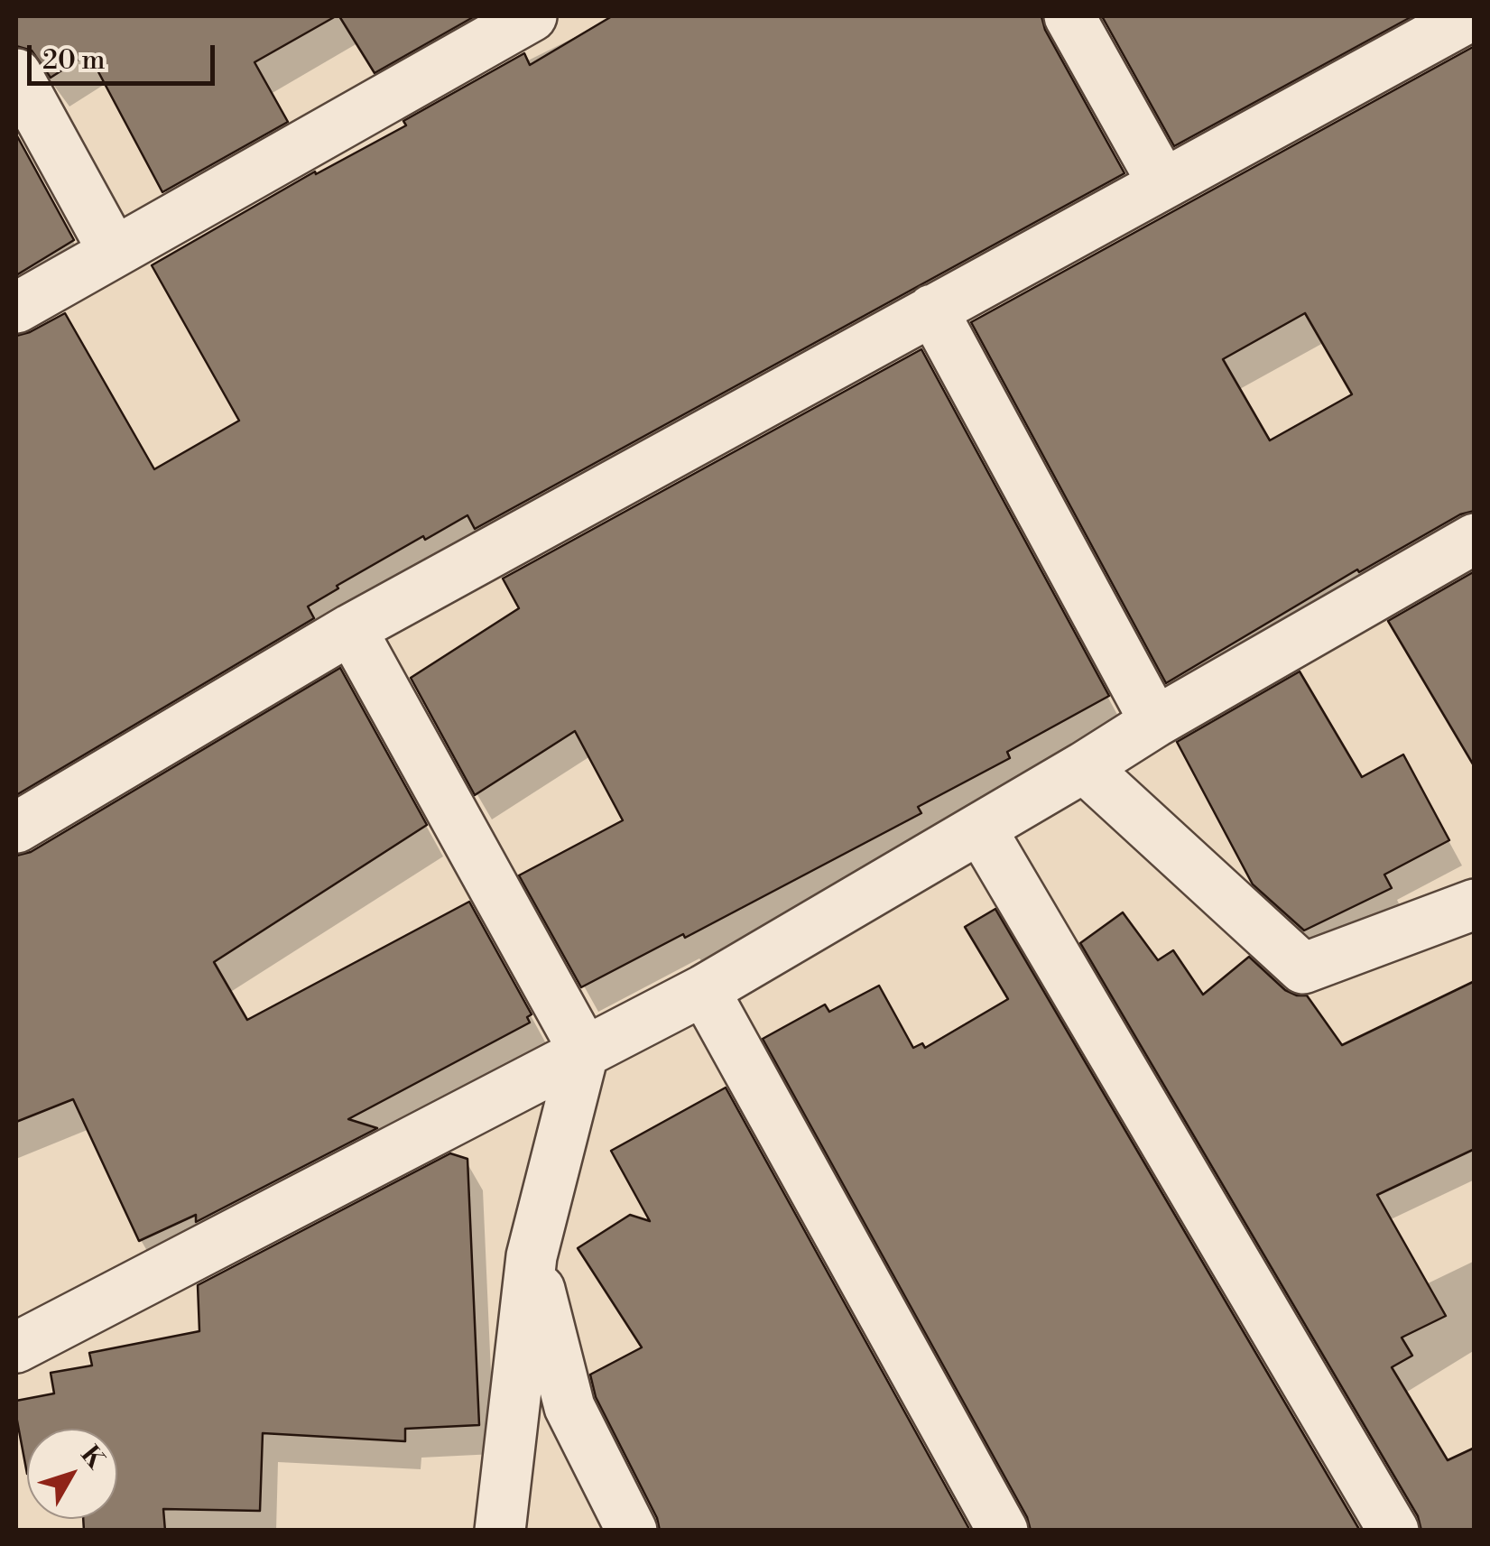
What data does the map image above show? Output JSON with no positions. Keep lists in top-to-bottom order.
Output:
{
  "scale_bar": "20 m",
  "north": "top right"
}
